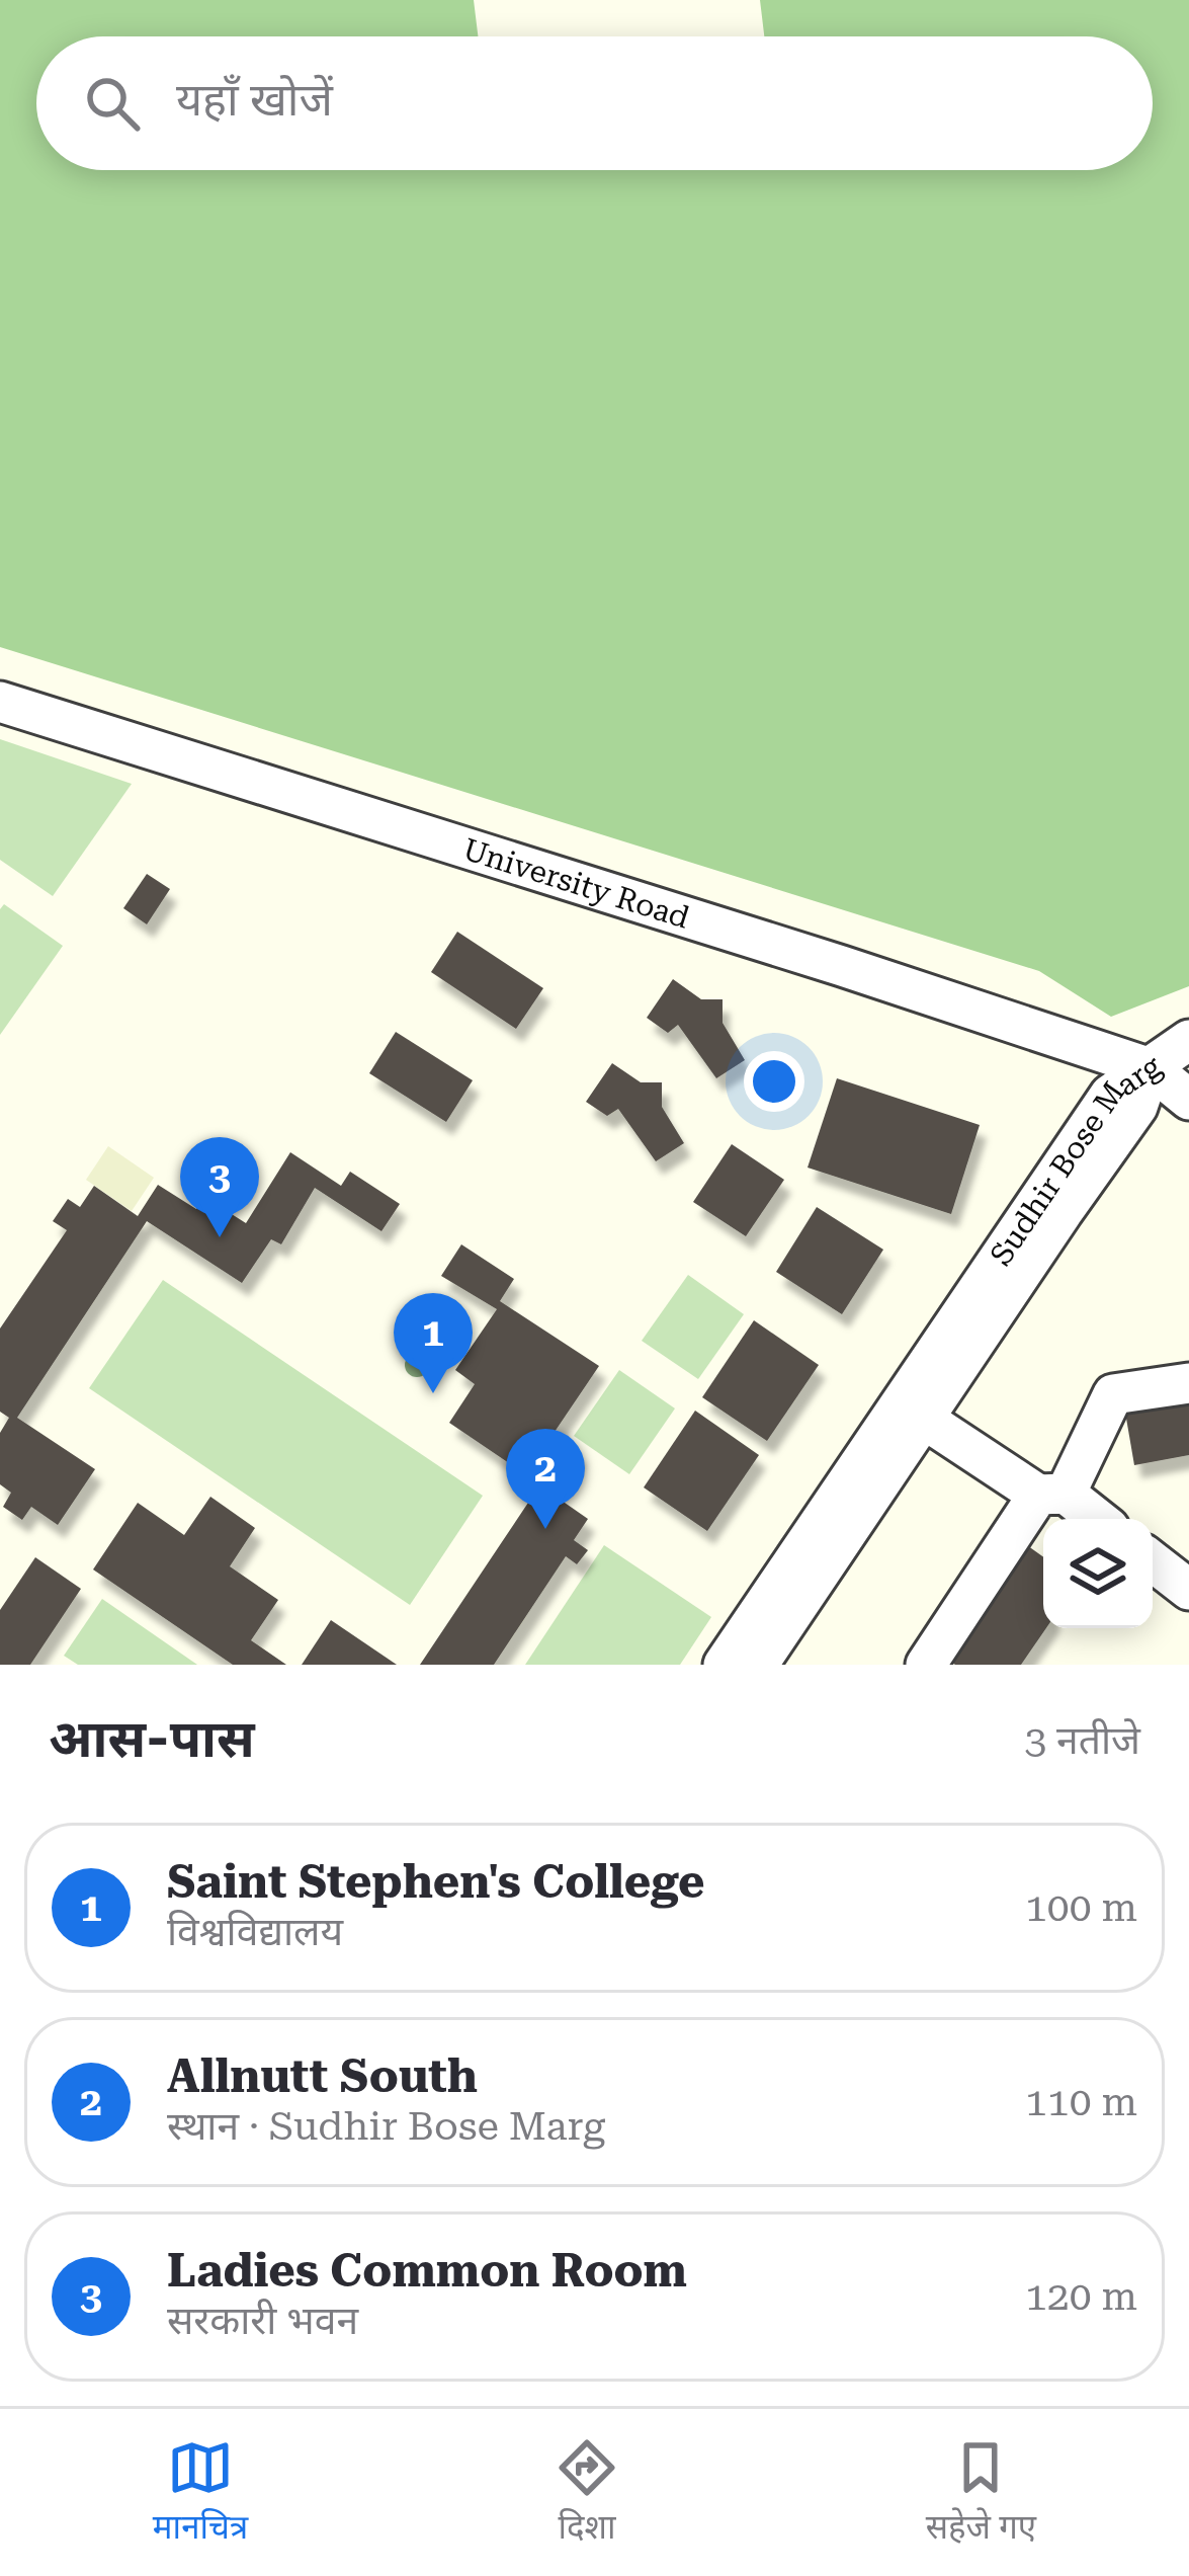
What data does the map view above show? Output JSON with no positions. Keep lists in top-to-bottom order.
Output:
{
  "streets": {
    "street": ["University Road", "Sudhir Bose Marg"]
  },
  "crossings": [
    ["University Road", "Sudhir Bose Marg"]
  ],
  "page": {
    "search": "यहाँ खोजें",
    "pins": ["3", "1", "2"],
    "heading": ["आस-पास", "3 नतीजे"],
    "list": [
      {
        "mark": "1",
        "name": "Saint Stephen's College",
        "note": "विश्वविद्यालय",
        "value": "100 m"
      },
      {
        "mark": "2",
        "name": "Allnutt South",
        "note": "स्थान · Sudhir Bose Marg",
        "value": "110 m"
      },
      {
        "mark": "3",
        "name": "Ladies Common Room",
        "note": "सरकारी भवन",
        "value": "120 m"
      }
    ],
    "nav": ["मानचित्र", "दिशा", "सहेजे गए"]
  }
}
